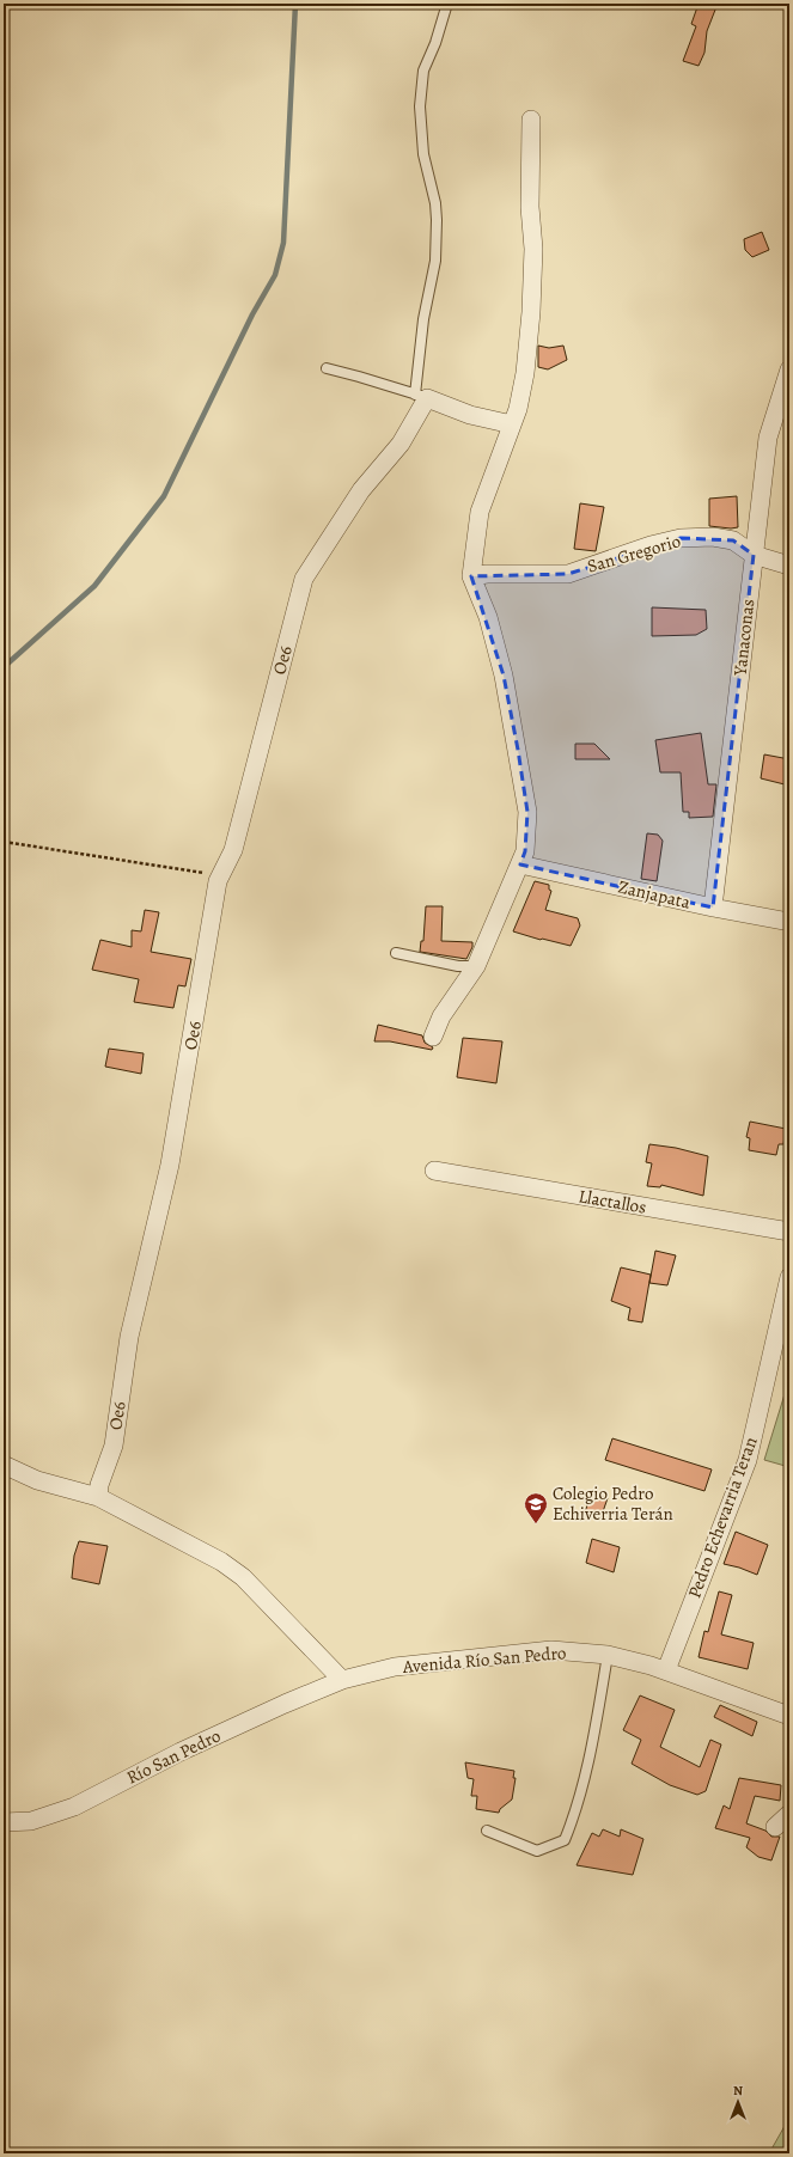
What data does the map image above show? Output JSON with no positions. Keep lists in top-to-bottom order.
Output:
{
  "streets": {
    "street": [
      "San Gregorio",
      "Yanaconas",
      "Oe6",
      "Zanjapata",
      "Llactallos",
      "Pedro Echevarria Teran",
      "Avenida Río San Pedro",
      "Río San Pedro"
    ]
  },
  "crossings": [
    ["San Gregorio", "Yanaconas"],
    ["Yanaconas", "Zanjapata"],
    ["Pedro Echevarria Teran", "Avenida Río San Pedro"],
    ["Avenida Río San Pedro", "Río San Pedro"]
  ],
  "places": {
    "school or university": ["Colegio Pedro Echiverria Terán"]
  },
  "north": "top"
}
